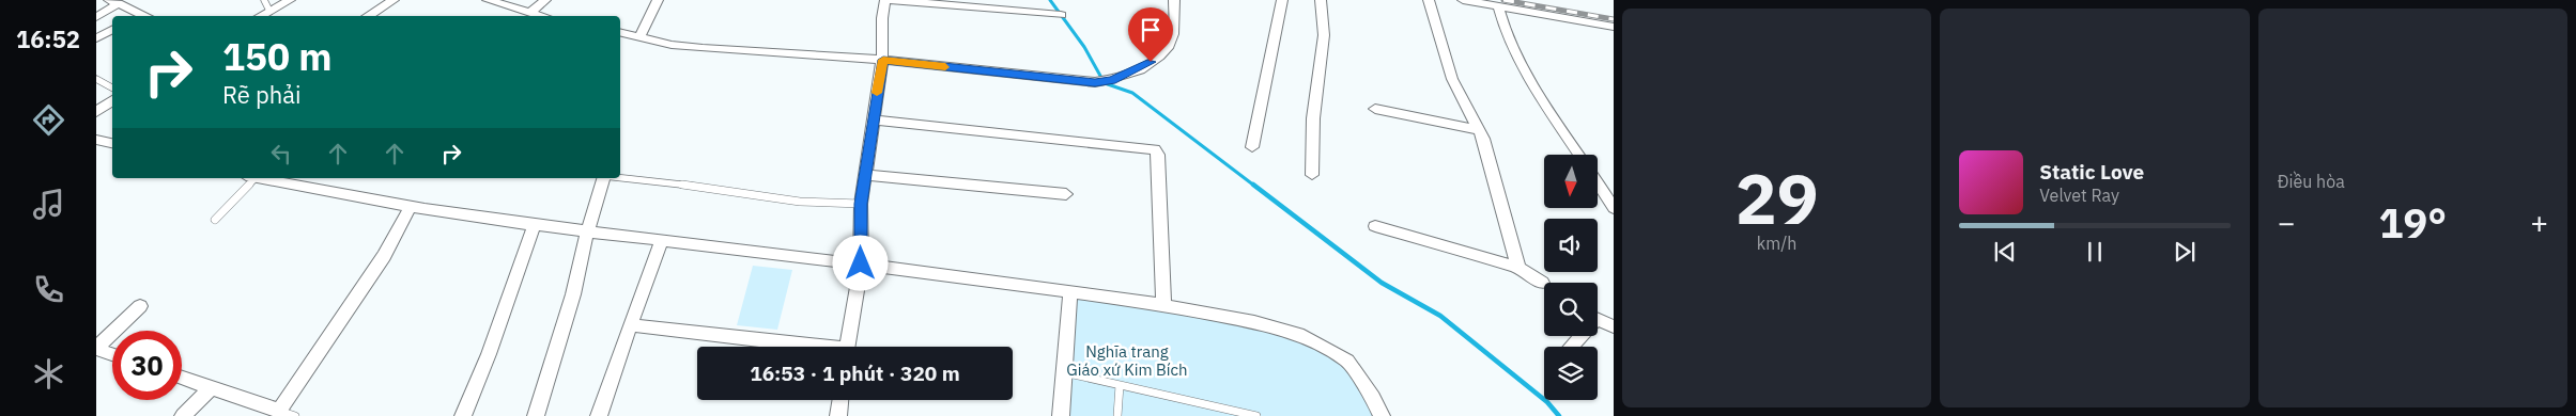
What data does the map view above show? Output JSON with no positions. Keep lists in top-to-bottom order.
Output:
{
  "parks": ["Nghĩa trang Giáo xứ Kim Bích"],
  "north": "bottom",
  "page": {
    "tabs": "16:52",
    "tile": [
      ["29", "km/h"],
      "Điều hòa"
    ],
    "turn": ["150 m", "Rẽ phải"],
    "song": ["Static Love", "Velvet Ray"],
    "heat": ["−", "19°", "+"],
    "limit": "30",
    "trip": "16:53 · 1 phút · 320 m"
  }
}
